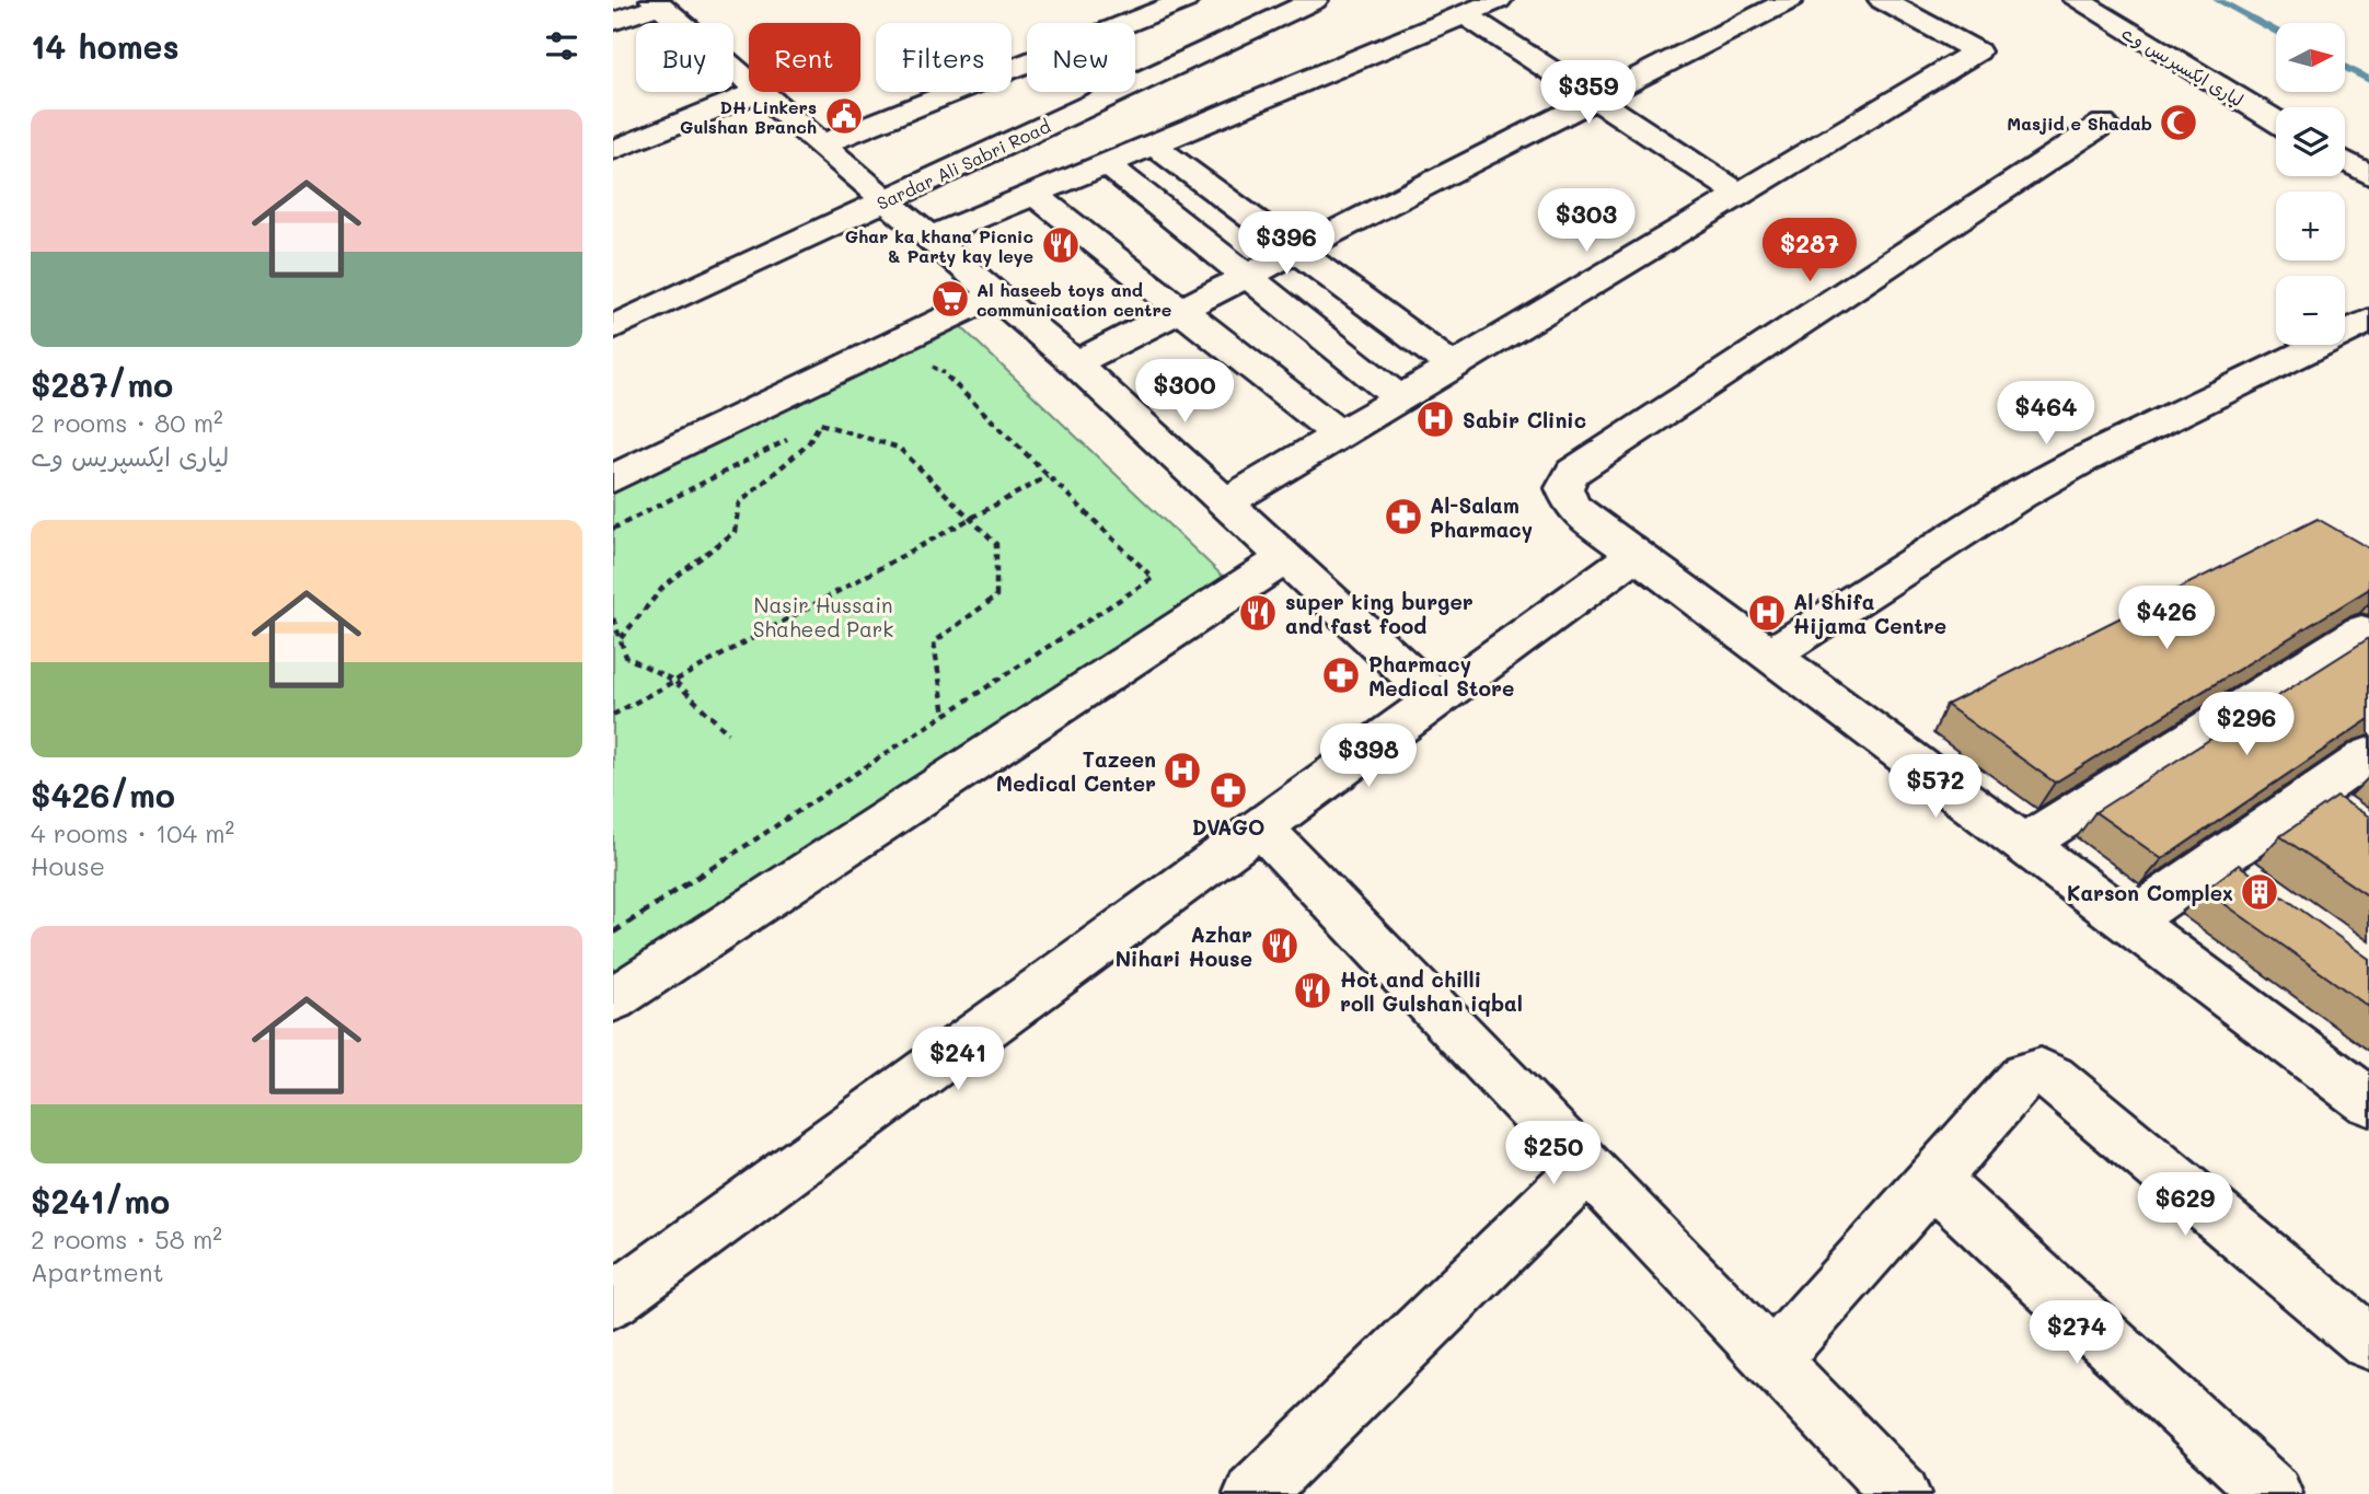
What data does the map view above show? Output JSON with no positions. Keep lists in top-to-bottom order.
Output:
{
  "streets": {
    "main road": ["لیاری ایکسپریس وے", "Sardar Ali Sabri Road"]
  },
  "parks": ["Nasir Hussain Shaheed Park"],
  "places": {
    "public building": ["DH Linkers Gulshan Branch"],
    "mosque": ["Masjid e Shadab"],
    "restaurant": [
      "Ghar ka khana Picnic & Party kay leye",
      "super king burger and fast food",
      "Azhar Nihari House",
      "Hot and chilli roll Gulshan iqbal"
    ],
    "supermarket": ["Al haseeb toys and communication centre"],
    "hospital": ["Sabir Clinic", "Al Shifa Hijama Centre", "Tazeen Medical Center"],
    "pharmacy": ["Al-Salam Pharmacy", "Pharmacy Medical Store", "DVAGO"],
    "building": ["Karson Complex"]
  },
  "north": "right",
  "page": {
    "heading": "14 homes",
    "map_buttons": ["+", "−"],
    "chip": [
      "Buy",
      "Rent",
      "Filters",
      "New"
    ],
    "price": [
      "$359",
      "$303",
      "$396",
      "$287",
      "$300",
      "$464",
      "$426",
      "$296",
      "$398",
      "$572",
      "$241",
      "$250",
      "$629",
      "$274"
    ],
    "list": [
      {
        "name": "$287/mo",
        "note": "2 rooms · 80 m² · لیاری ایکسپریس وے"
      },
      {
        "name": "$426/mo",
        "note": "4 rooms · 104 m² · House"
      },
      {
        "name": "$241/mo",
        "note": "2 rooms · 58 m² · Apartment"
      }
    ]
  }
}
